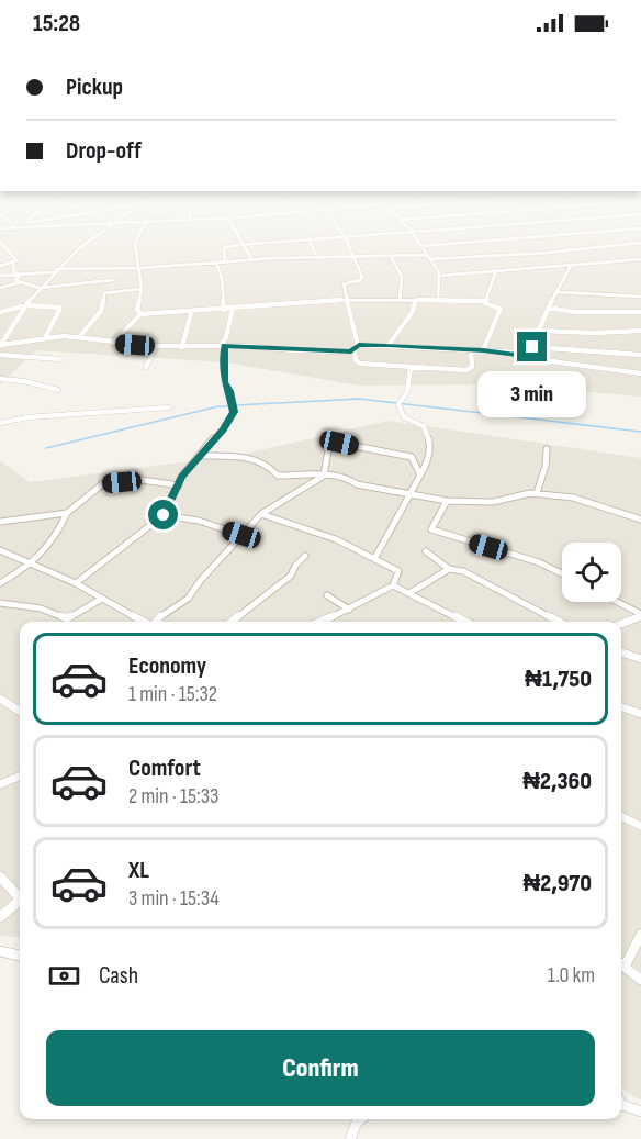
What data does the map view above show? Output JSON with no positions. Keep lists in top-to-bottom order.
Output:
{
  "page": {
    "status": "15:28",
    "banner": ["Pickup", "Drop-off"],
    "bubble": "3 min",
    "list": [
      {
        "name": "Economy",
        "note": "1 min · 15:32",
        "value": "₦1,750"
      },
      {
        "name": "Comfort",
        "note": "2 min · 15:33",
        "value": "₦2,360"
      },
      {
        "name": "XL",
        "note": "3 min · 15:34",
        "value": "₦2,970"
      }
    ],
    "pay": ["Cash", "1.0 km"],
    "buttons": "Confirm"
  }
}
